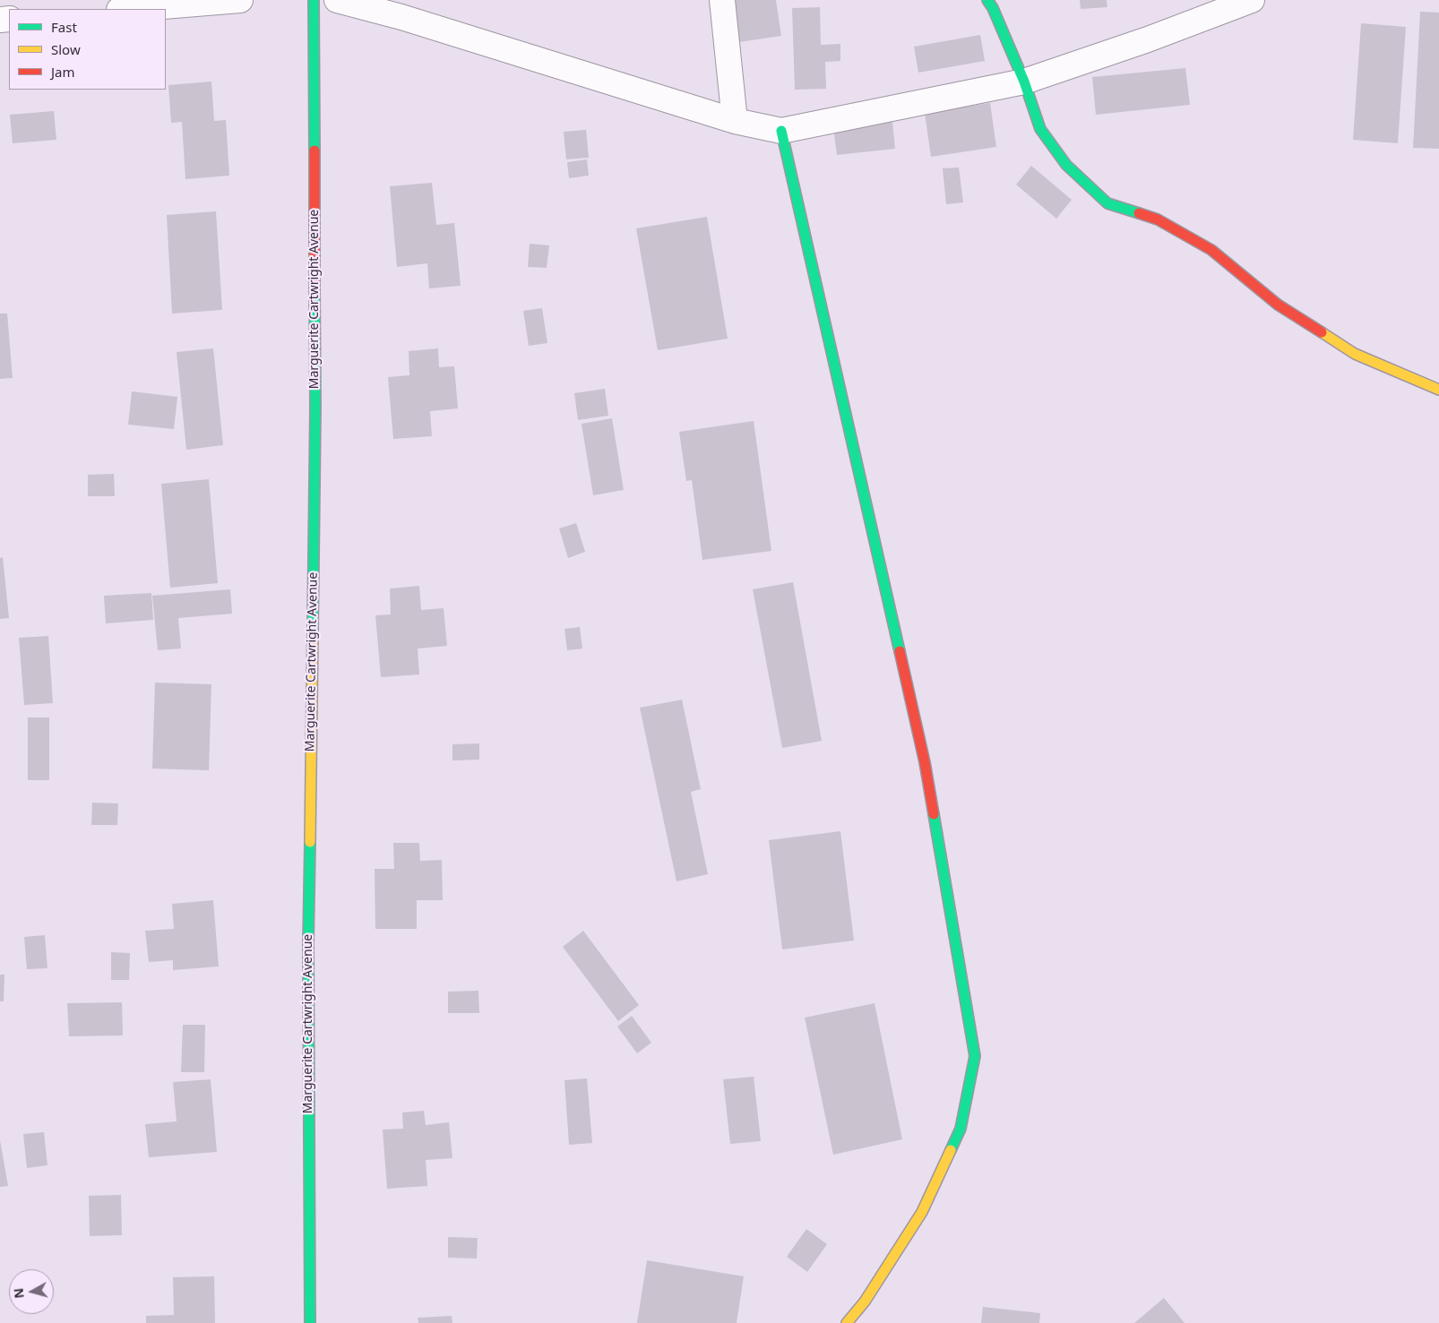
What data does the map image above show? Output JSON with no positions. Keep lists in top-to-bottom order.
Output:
{
  "streets": {
    "street": ["Marguerite Cartwright Avenue"]
  },
  "legend": ["Fast", "Slow", "Jam"],
  "north": "left"
}
